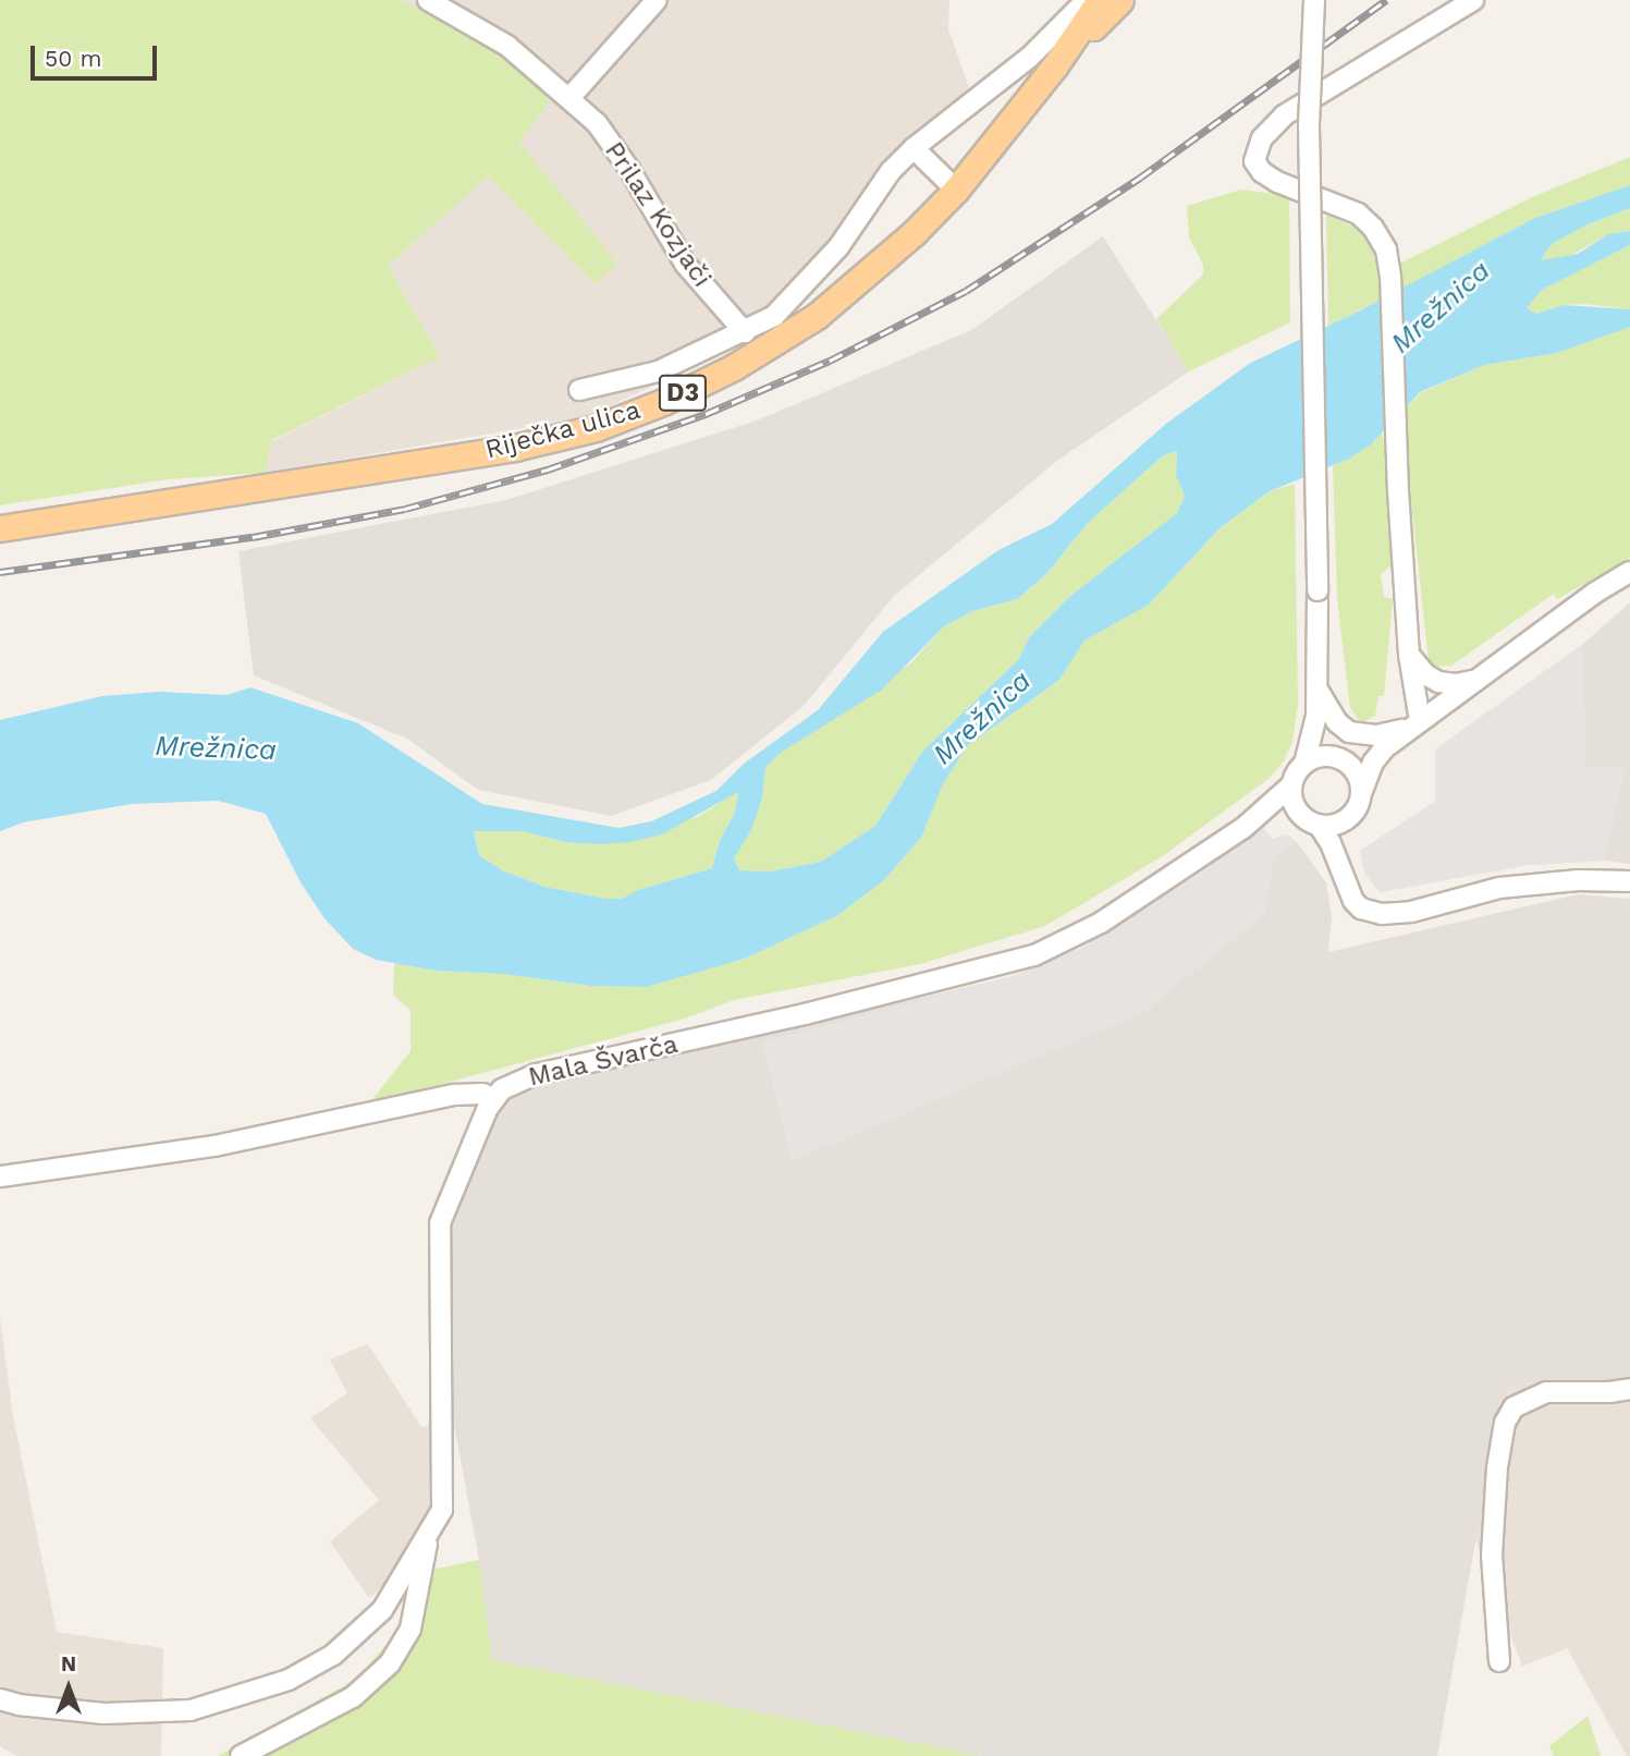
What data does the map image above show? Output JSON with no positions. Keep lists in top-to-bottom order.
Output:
{
  "streets": {
    "main road": ["D3", "Riječka ulica"],
    "street": ["Prilaz Kozjači", "Mala Švarča"]
  },
  "crossings": [
    ["Prilaz Kozjači", "Riječka ulica"]
  ],
  "water": ["Mrežnica"],
  "scale_bar": "50 m",
  "north": "top"
}
